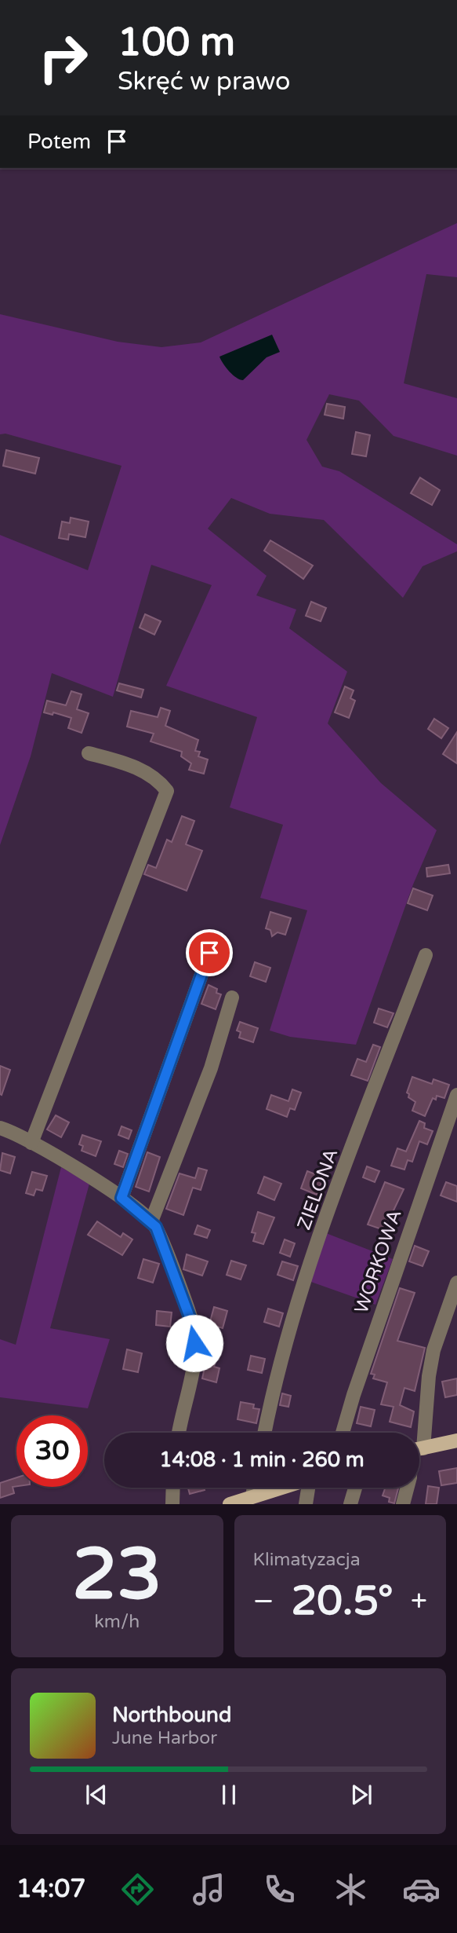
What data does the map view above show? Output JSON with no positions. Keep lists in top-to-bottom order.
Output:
{
  "streets": {
    "street": ["ZIELONA", "WORKOWA"]
  },
  "page": {
    "turn": ["100 m", "Skręć w prawo"],
    "then": "Potem",
    "limit": "30",
    "trip": "14:08 · 1 min · 260 m",
    "tile": [
      ["23", "km/h"],
      "Klimatyzacja"
    ],
    "heat": ["−", "20.5°", "+"],
    "song": ["Northbound", "June Harbor"],
    "tabs": "14:07"
  }
}
